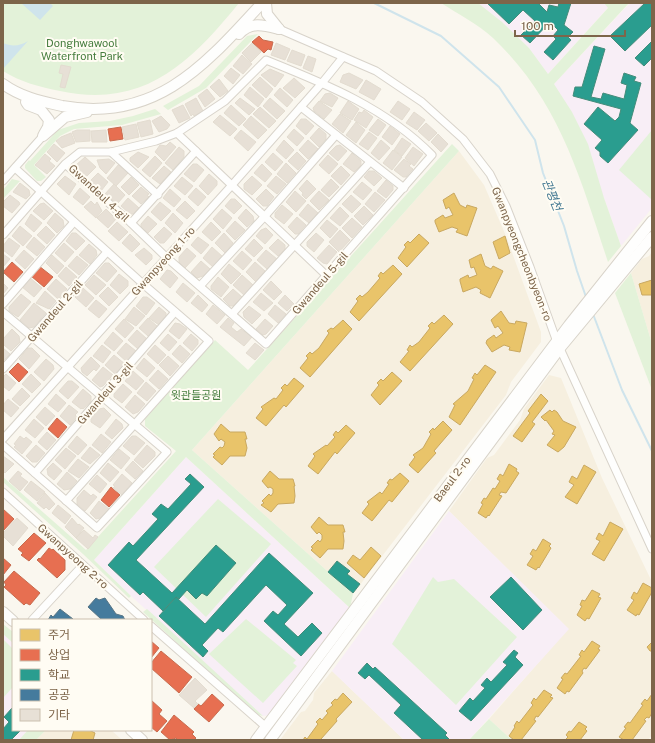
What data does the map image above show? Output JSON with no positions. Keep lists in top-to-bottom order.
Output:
{
  "streets": {
    "main road": ["Baeul 2-ro"],
    "street": [
      "Gwandeul 4-gil",
      "Gwanpyeongcheonbyeon-ro",
      "Gwanpyeong 1-ro",
      "Gwandeul 5-gil",
      "Gwandeul 2-gil",
      "Gwandeul 3-gil",
      "Gwanpyeong 2-ro"
    ]
  },
  "crossings": [
    ["Gwandeul 4-gil", "Gwanpyeong 1-ro"],
    ["Gwandeul 4-gil", "Gwandeul 5-gil"],
    ["Gwanpyeongcheonbyeon-ro", "Gwanpyeong 1-ro"],
    ["Gwanpyeongcheonbyeon-ro", "Baeul 2-ro"],
    ["Gwanpyeong 1-ro", "Gwandeul 5-gil"]
  ],
  "water": ["관평천"],
  "parks": ["Donghwawool Waterfront Park", "윗관들공원"],
  "legend": [
    "주거",
    "상업",
    "학교",
    "공공",
    "기타"
  ],
  "scale_bar": "100 m"
}
